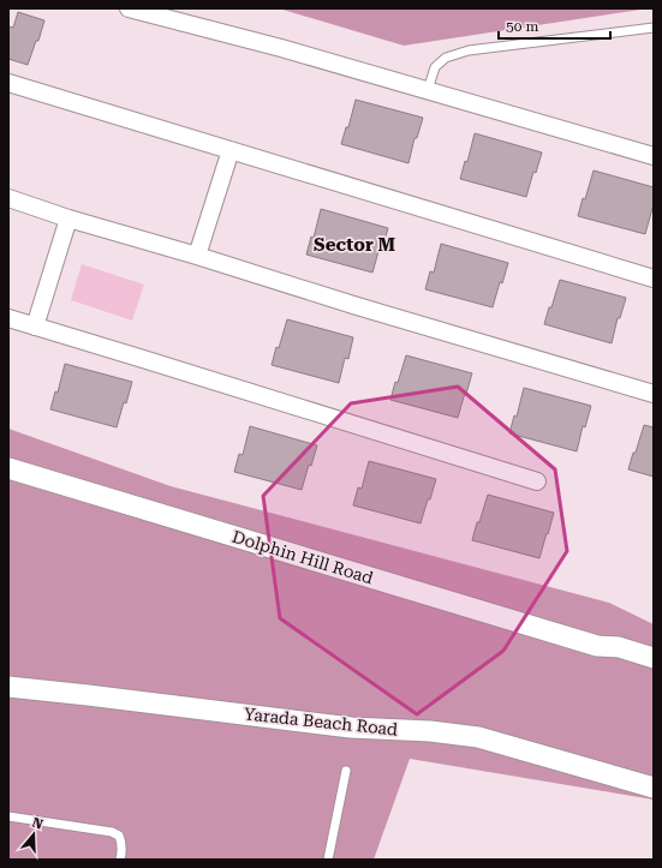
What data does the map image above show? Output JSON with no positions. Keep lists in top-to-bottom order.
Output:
{
  "streets": {
    "street": ["Dolphin Hill Road", "Yarada Beach Road"]
  },
  "districts": ["Sector M"],
  "scale_bar": "50 m",
  "north": "top"
}
